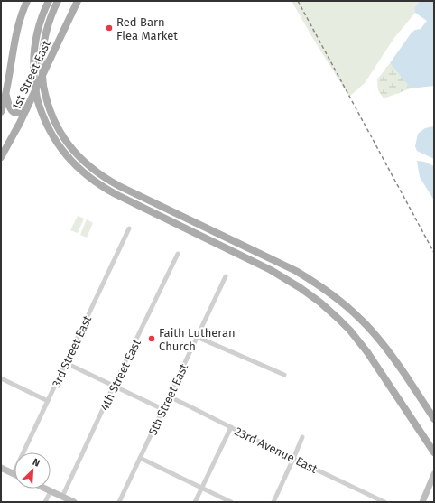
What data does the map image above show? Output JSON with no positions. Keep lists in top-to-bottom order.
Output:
{
  "streets": {
    "main road": ["1st Street East"],
    "street": [
      "3rd Street East",
      "4th Street East",
      "5th Street East",
      "23rd Avenue East"
    ]
  },
  "crossings": [
    ["5th Street East", "23rd Avenue East"]
  ],
  "places": ["Red Barn Flea Market", "Faith Lutheran Church"],
  "north": "top right"
}
